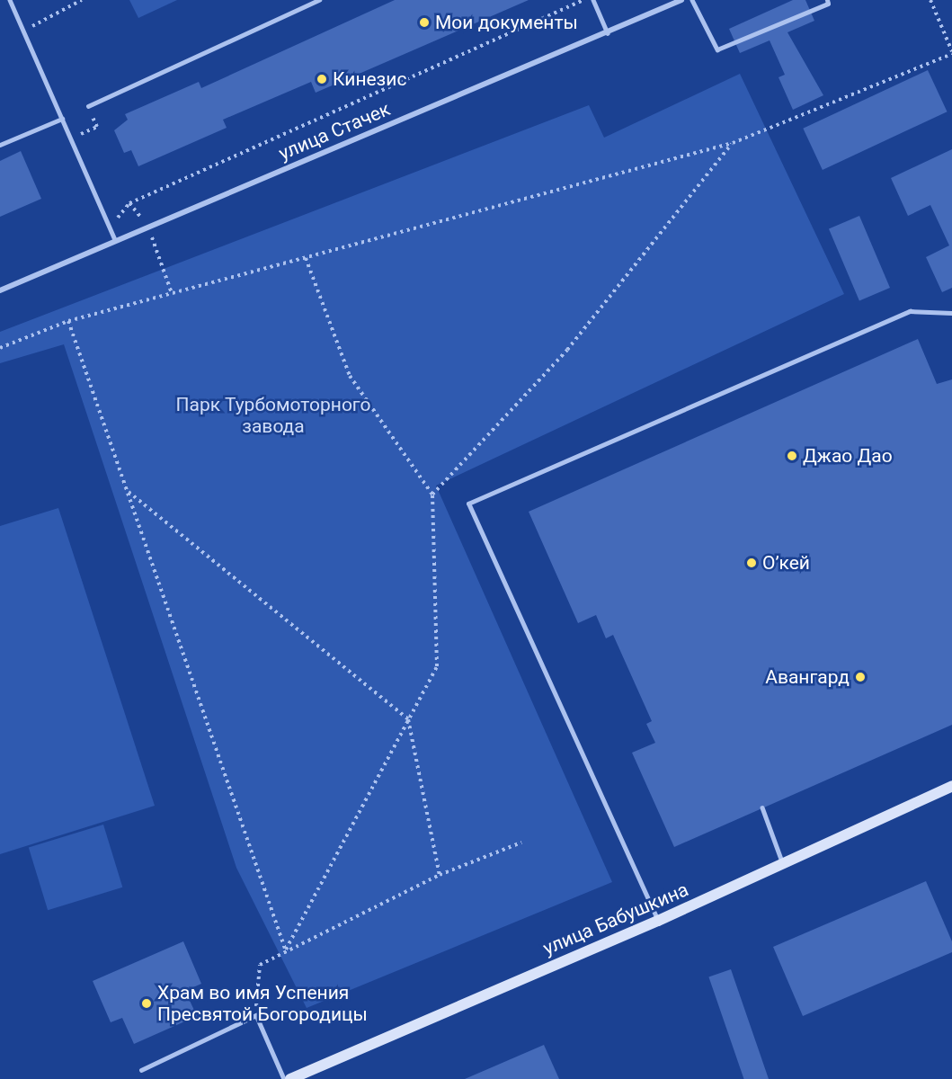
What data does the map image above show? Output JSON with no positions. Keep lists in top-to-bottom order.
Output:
{
  "streets": {
    "street": ["улица Стачек", "улица Бабушкина"]
  },
  "parks": ["Парк Турбомоторного завода"],
  "places": [
    "Мои документы",
    "Кинезис",
    "Джао Дао",
    "О’кей",
    "Авангард",
    "Храм во имя Успения Пресвятой Богородицы"
  ]
}
